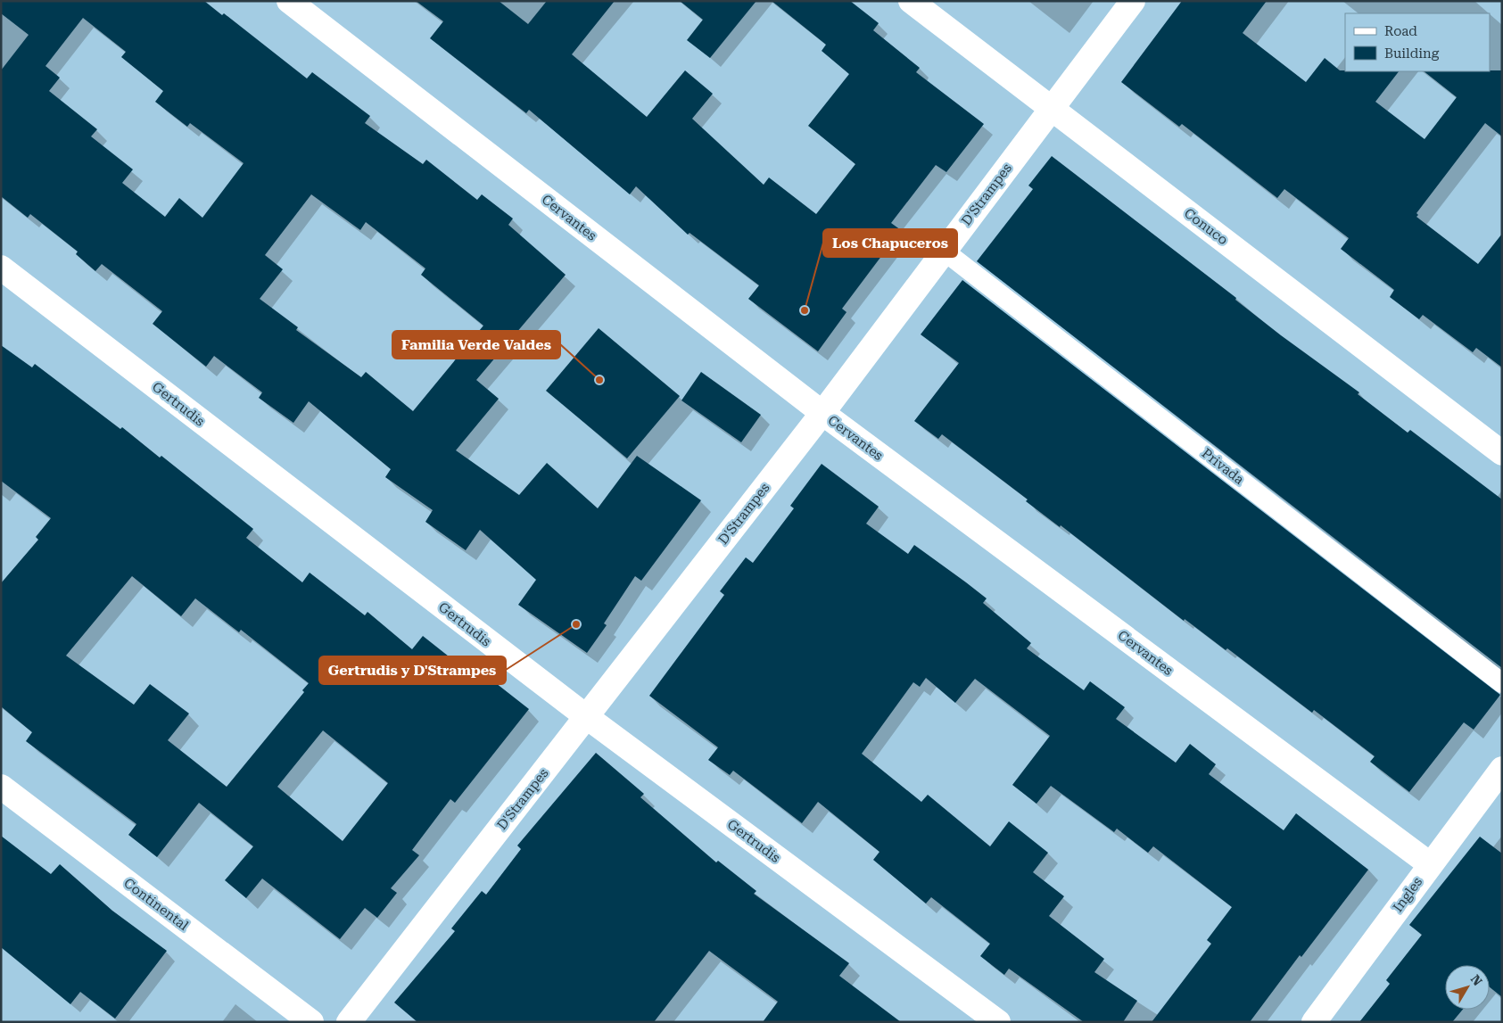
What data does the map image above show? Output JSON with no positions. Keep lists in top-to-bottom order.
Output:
{
  "streets": {
    "street": [
      "D'Strampes",
      "Cervantes",
      "Conuco",
      "Gertrudis",
      "Ingles",
      "Continental"
    ],
    "lane": ["Privada"]
  },
  "crossings": [
    ["D'Strampes", "Cervantes"],
    ["D'Strampes", "Conuco"],
    ["D'Strampes", "Gertrudis"],
    ["D'Strampes", "Privada"],
    ["Cervantes", "Ingles"]
  ],
  "places": ["Los Chapuceros", "Familia Verde Valdes", "Gertrudis y D'Strampes"],
  "legend": ["Road", "Building"],
  "north": "top right"
}
